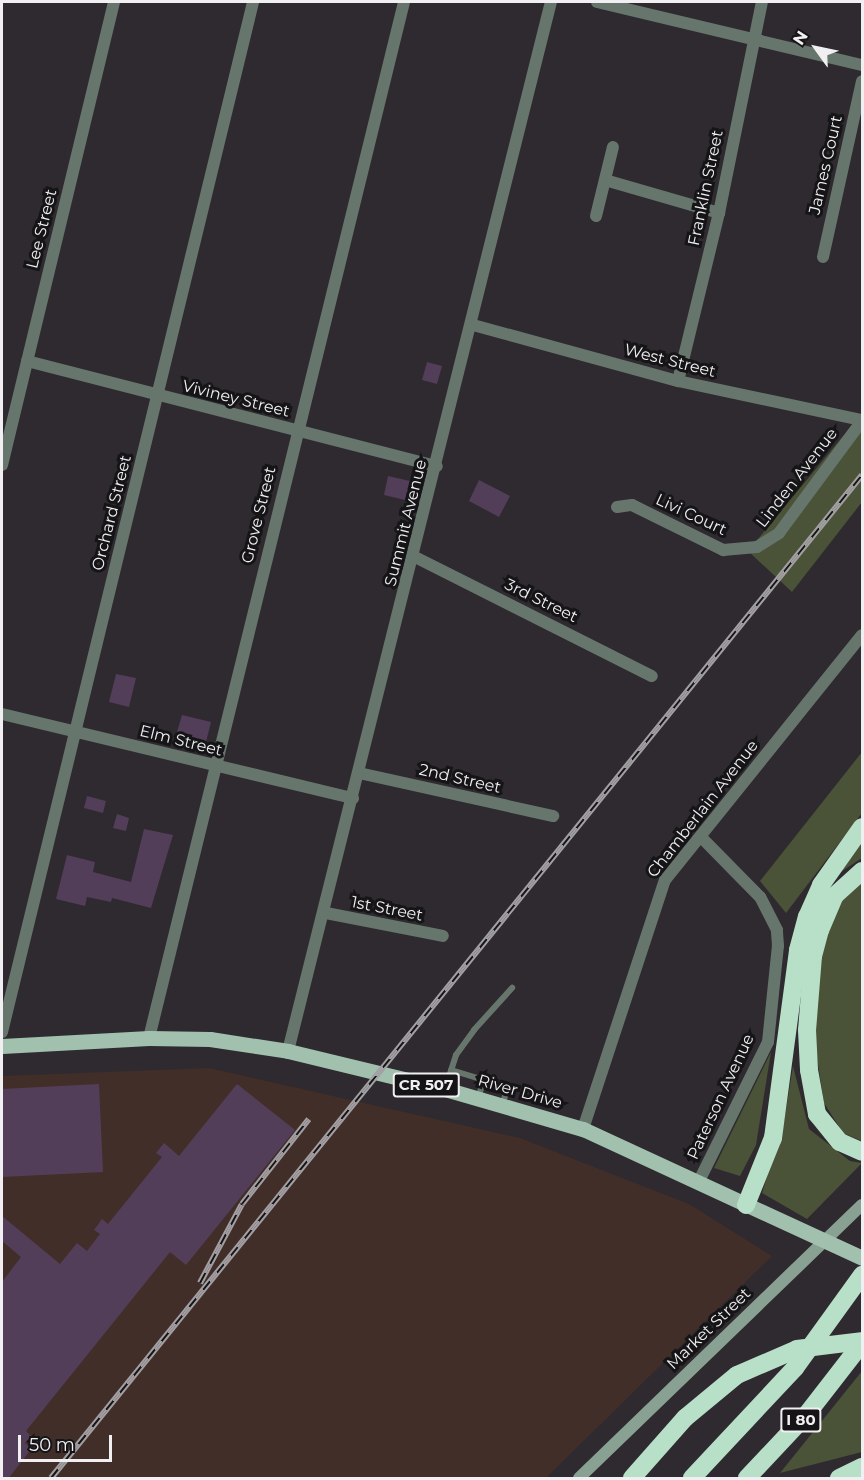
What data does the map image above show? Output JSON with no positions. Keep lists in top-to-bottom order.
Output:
{
  "streets": {
    "highway": ["I 80"],
    "main road": ["CR 507", "River Drive", "Market Street"],
    "street": [
      "James Court",
      "Franklin Street",
      "Lee Street",
      "West Street",
      "Viviney Street",
      "Linden Avenue",
      "Orchard Street",
      "Grove Street",
      "Livi Court",
      "Summit Avenue",
      "3rd Street",
      "Elm Street",
      "2nd Street",
      "Chamberlain Avenue",
      "1st Street",
      "Paterson Avenue"
    ]
  },
  "crossings": [
    ["Franklin Street", "West Street"],
    ["Lee Street", "Viviney Street"],
    ["West Street", "Linden Avenue"],
    ["West Street", "Summit Avenue"],
    ["Viviney Street", "Orchard Street"],
    ["Viviney Street", "Grove Street"],
    ["Viviney Street", "Summit Avenue"],
    ["Linden Avenue", "Livi Court"],
    ["Orchard Street", "Elm Street"],
    ["Grove Street", "Elm Street"],
    ["Grove Street", "River Drive"],
    ["Summit Avenue", "3rd Street"],
    ["Summit Avenue", "Elm Street"],
    ["Summit Avenue", "2nd Street"],
    ["Summit Avenue", "1st Street"],
    ["Summit Avenue", "River Drive"],
    ["Chamberlain Avenue", "River Drive"],
    ["Chamberlain Avenue", "Paterson Avenue"],
    ["River Drive", "Paterson Avenue"],
    ["River Drive", "Market Street"]
  ],
  "scale_bar": "50 m",
  "north": "top left"
}
